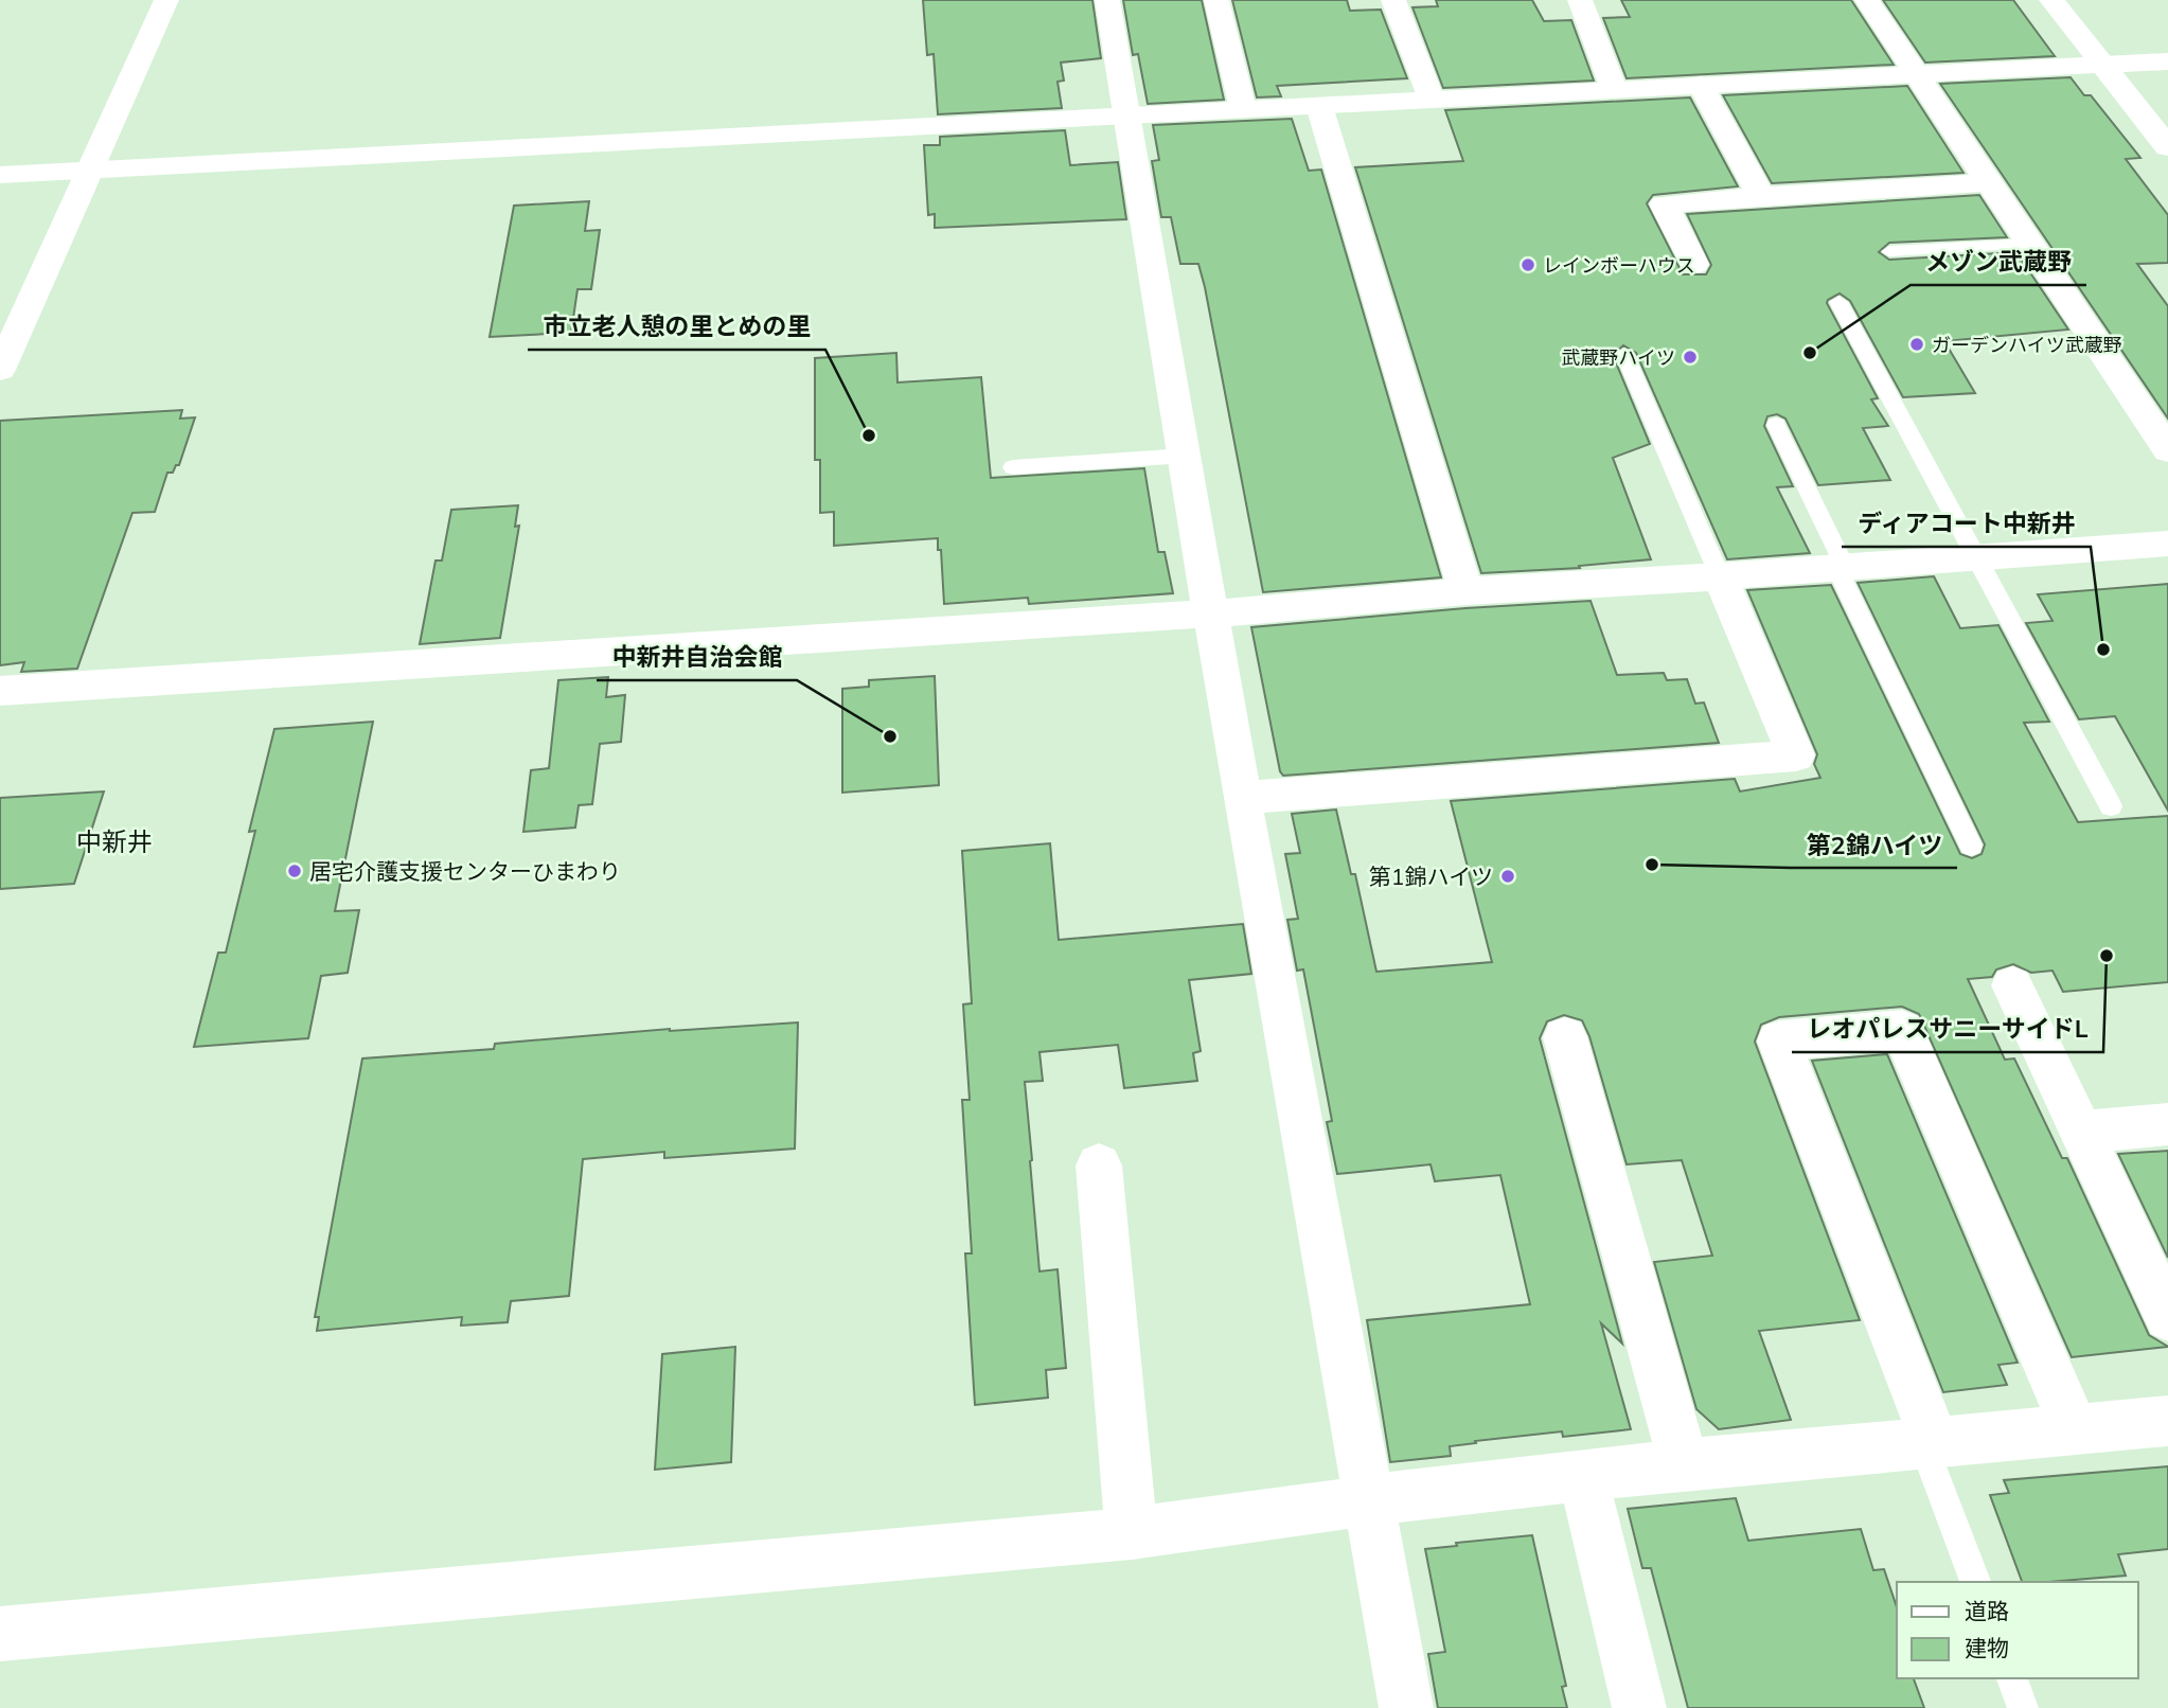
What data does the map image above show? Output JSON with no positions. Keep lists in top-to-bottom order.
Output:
{
  "districts": ["中新井"],
  "places": [
    "レインボーハウス",
    "ガーデンハイツ武蔵野",
    "メゾン武蔵野",
    "武蔵野ハイツ",
    "市立老人憩の里とめの里",
    "ディアコート中新井",
    "中新井自治会館",
    "第2錦ハイツ",
    "居宅介護支援センターひまわり",
    "第1錦ハイツ",
    "レオパレスサニーサイドL"
  ],
  "legend": ["道路", "建物"]
}
